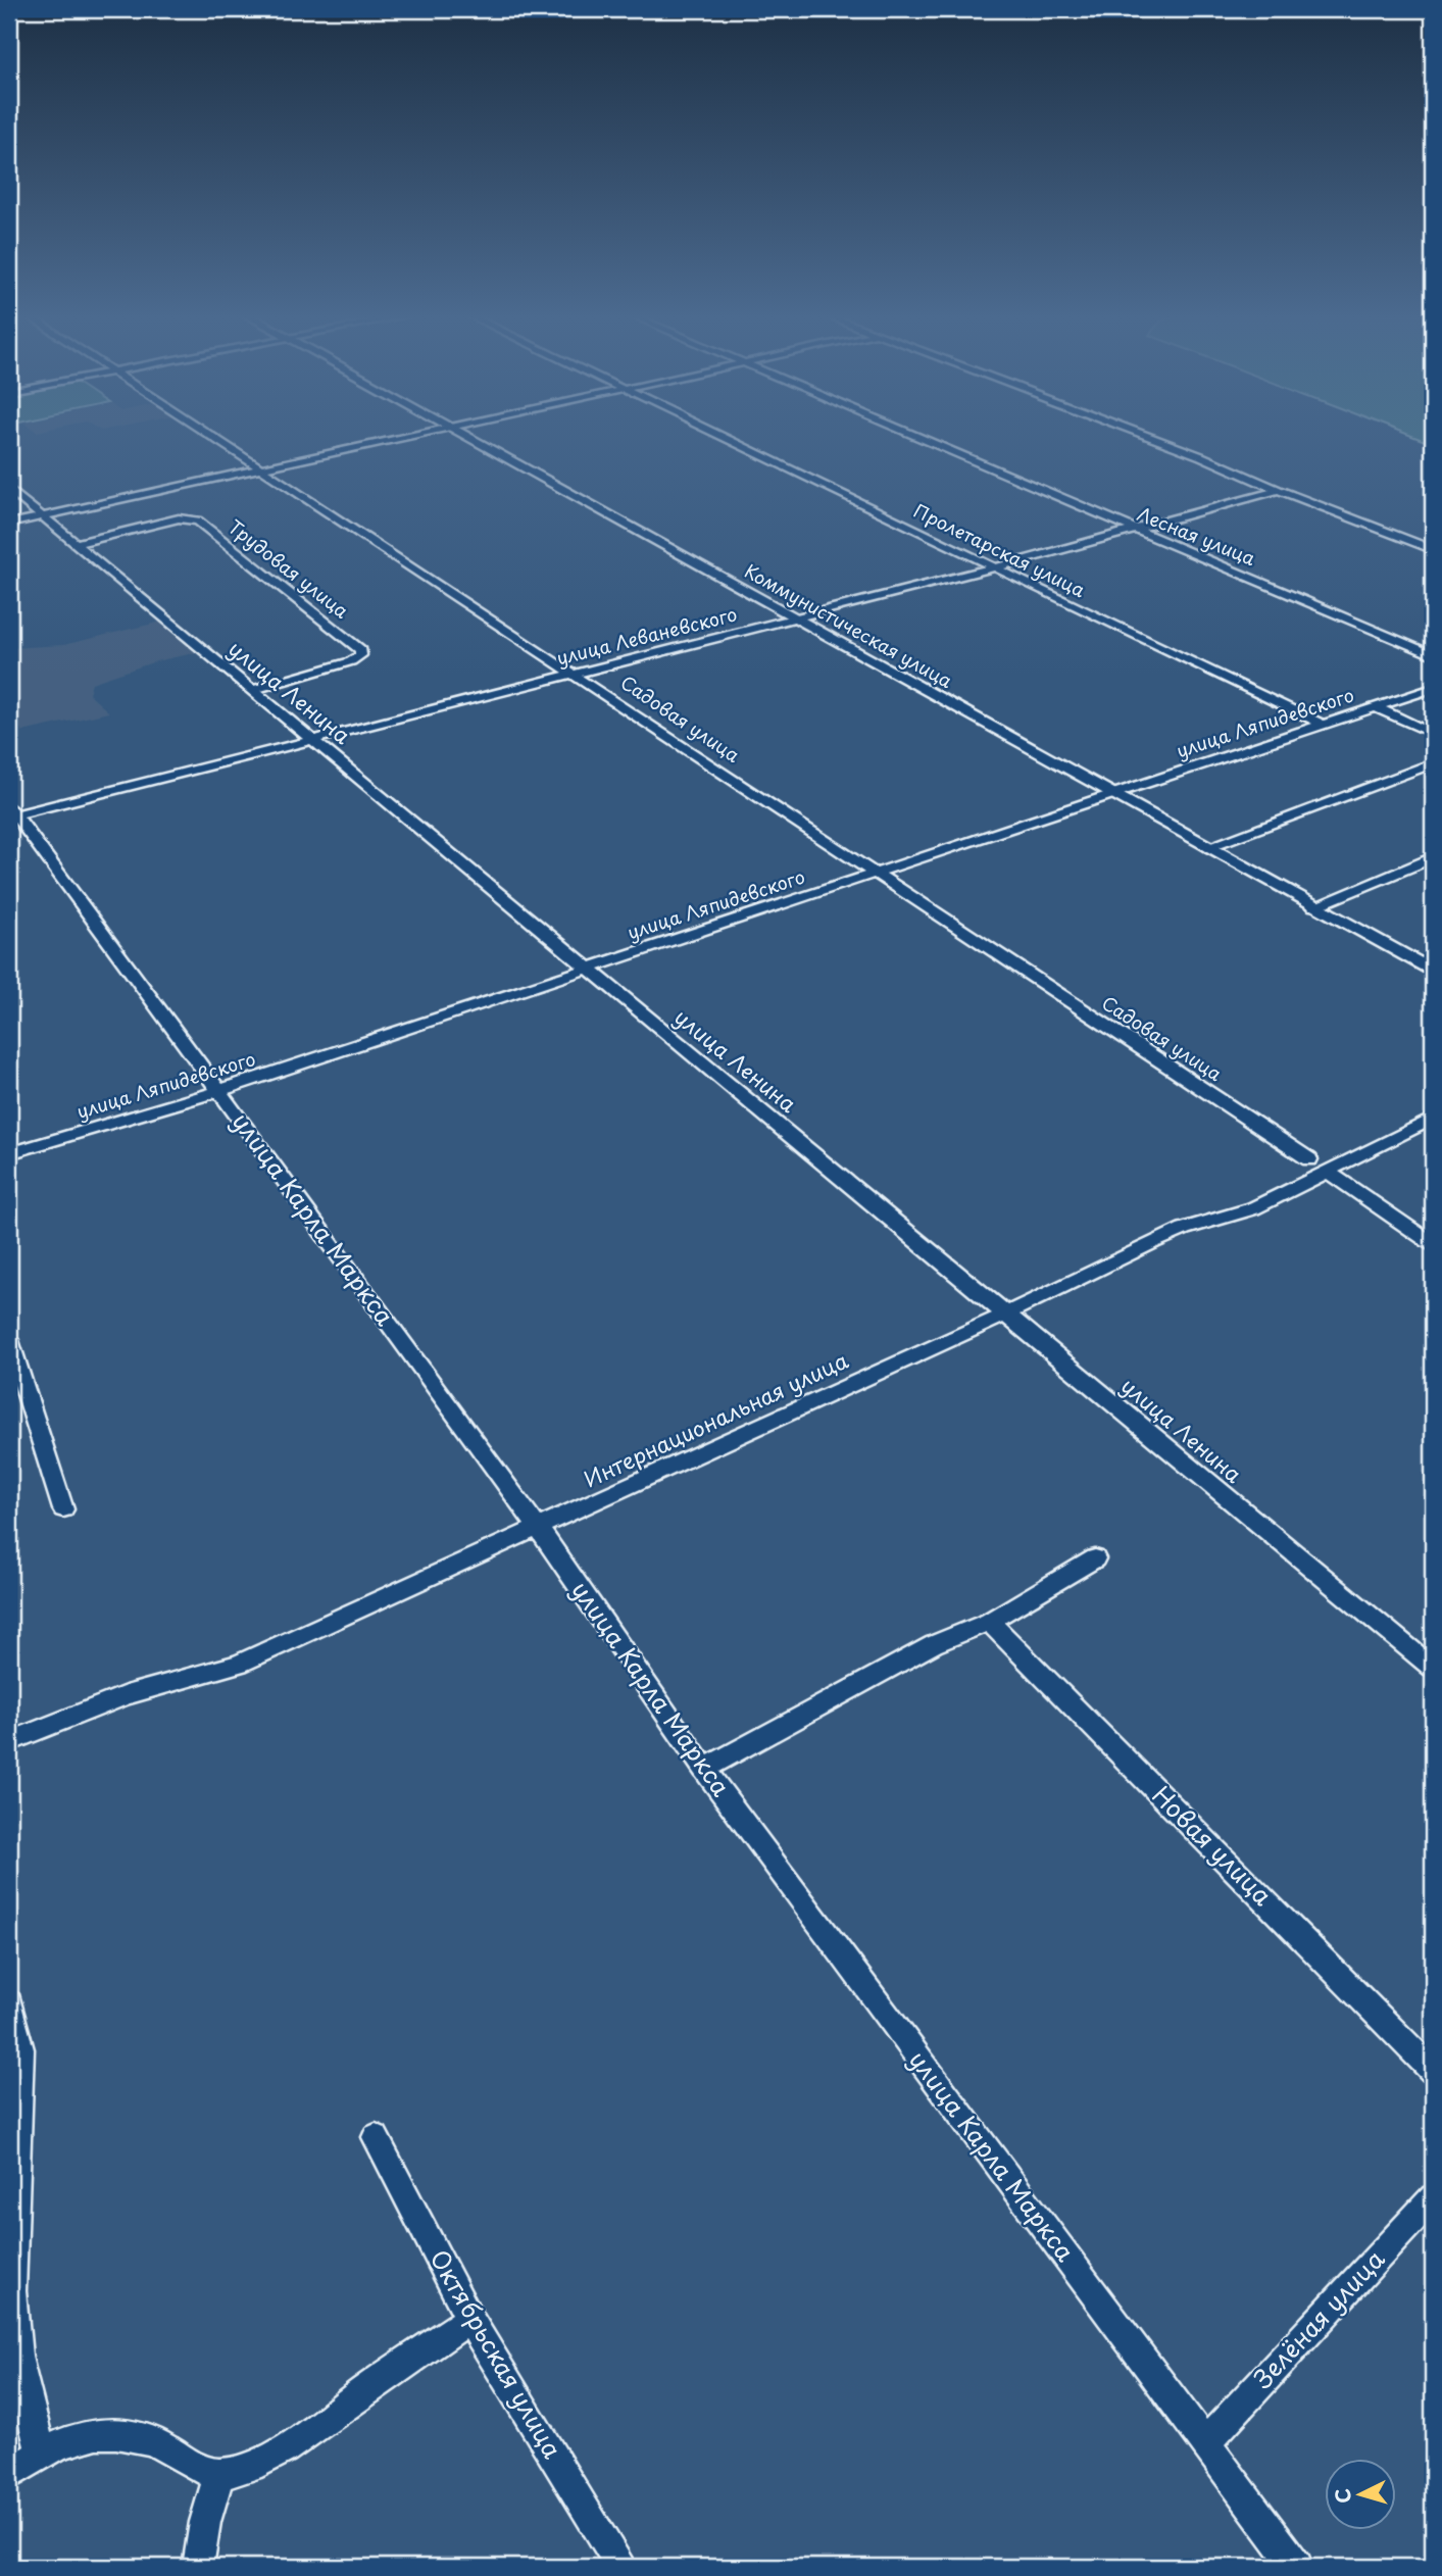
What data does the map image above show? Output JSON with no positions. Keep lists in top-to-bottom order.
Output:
{
  "streets": {
    "street": [
      "Лесная улица",
      "Пролетарская улица",
      "Трудовая улица",
      "Коммунистическая улица",
      "улица Леваневского",
      "улица Ленина",
      "Садовая улица",
      "улица Ляпидевского",
      "улица Карла Маркса",
      "Интернациональная улица",
      "Новая улица",
      "Зелёная улица",
      "Октябрьская улица"
    ]
  },
  "crossings": [
    ["Лесная улица", "улица Леваневского"],
    ["Пролетарская улица", "улица Леваневского"],
    ["Пролетарская улица", "улица Ляпидевского"],
    ["Трудовая улица", "улица Ленина"],
    ["Коммунистическая улица", "улица Леваневского"],
    ["Коммунистическая улица", "улица Ляпидевского"],
    ["улица Леваневского", "улица Ленина"],
    ["улица Леваневского", "Садовая улица"],
    ["улица Леваневского", "улица Карла Маркса"],
    ["улица Ленина", "улица Ляпидевского"],
    ["улица Ленина", "Интернациональная улица"],
    ["Садовая улица", "улица Ляпидевского"],
    ["улица Ляпидевского", "улица Карла Маркса"],
    ["улица Карла Маркса", "Интернациональная улица"],
    ["улица Карла Маркса", "Зелёная улица"]
  ],
  "north": "left"
}
